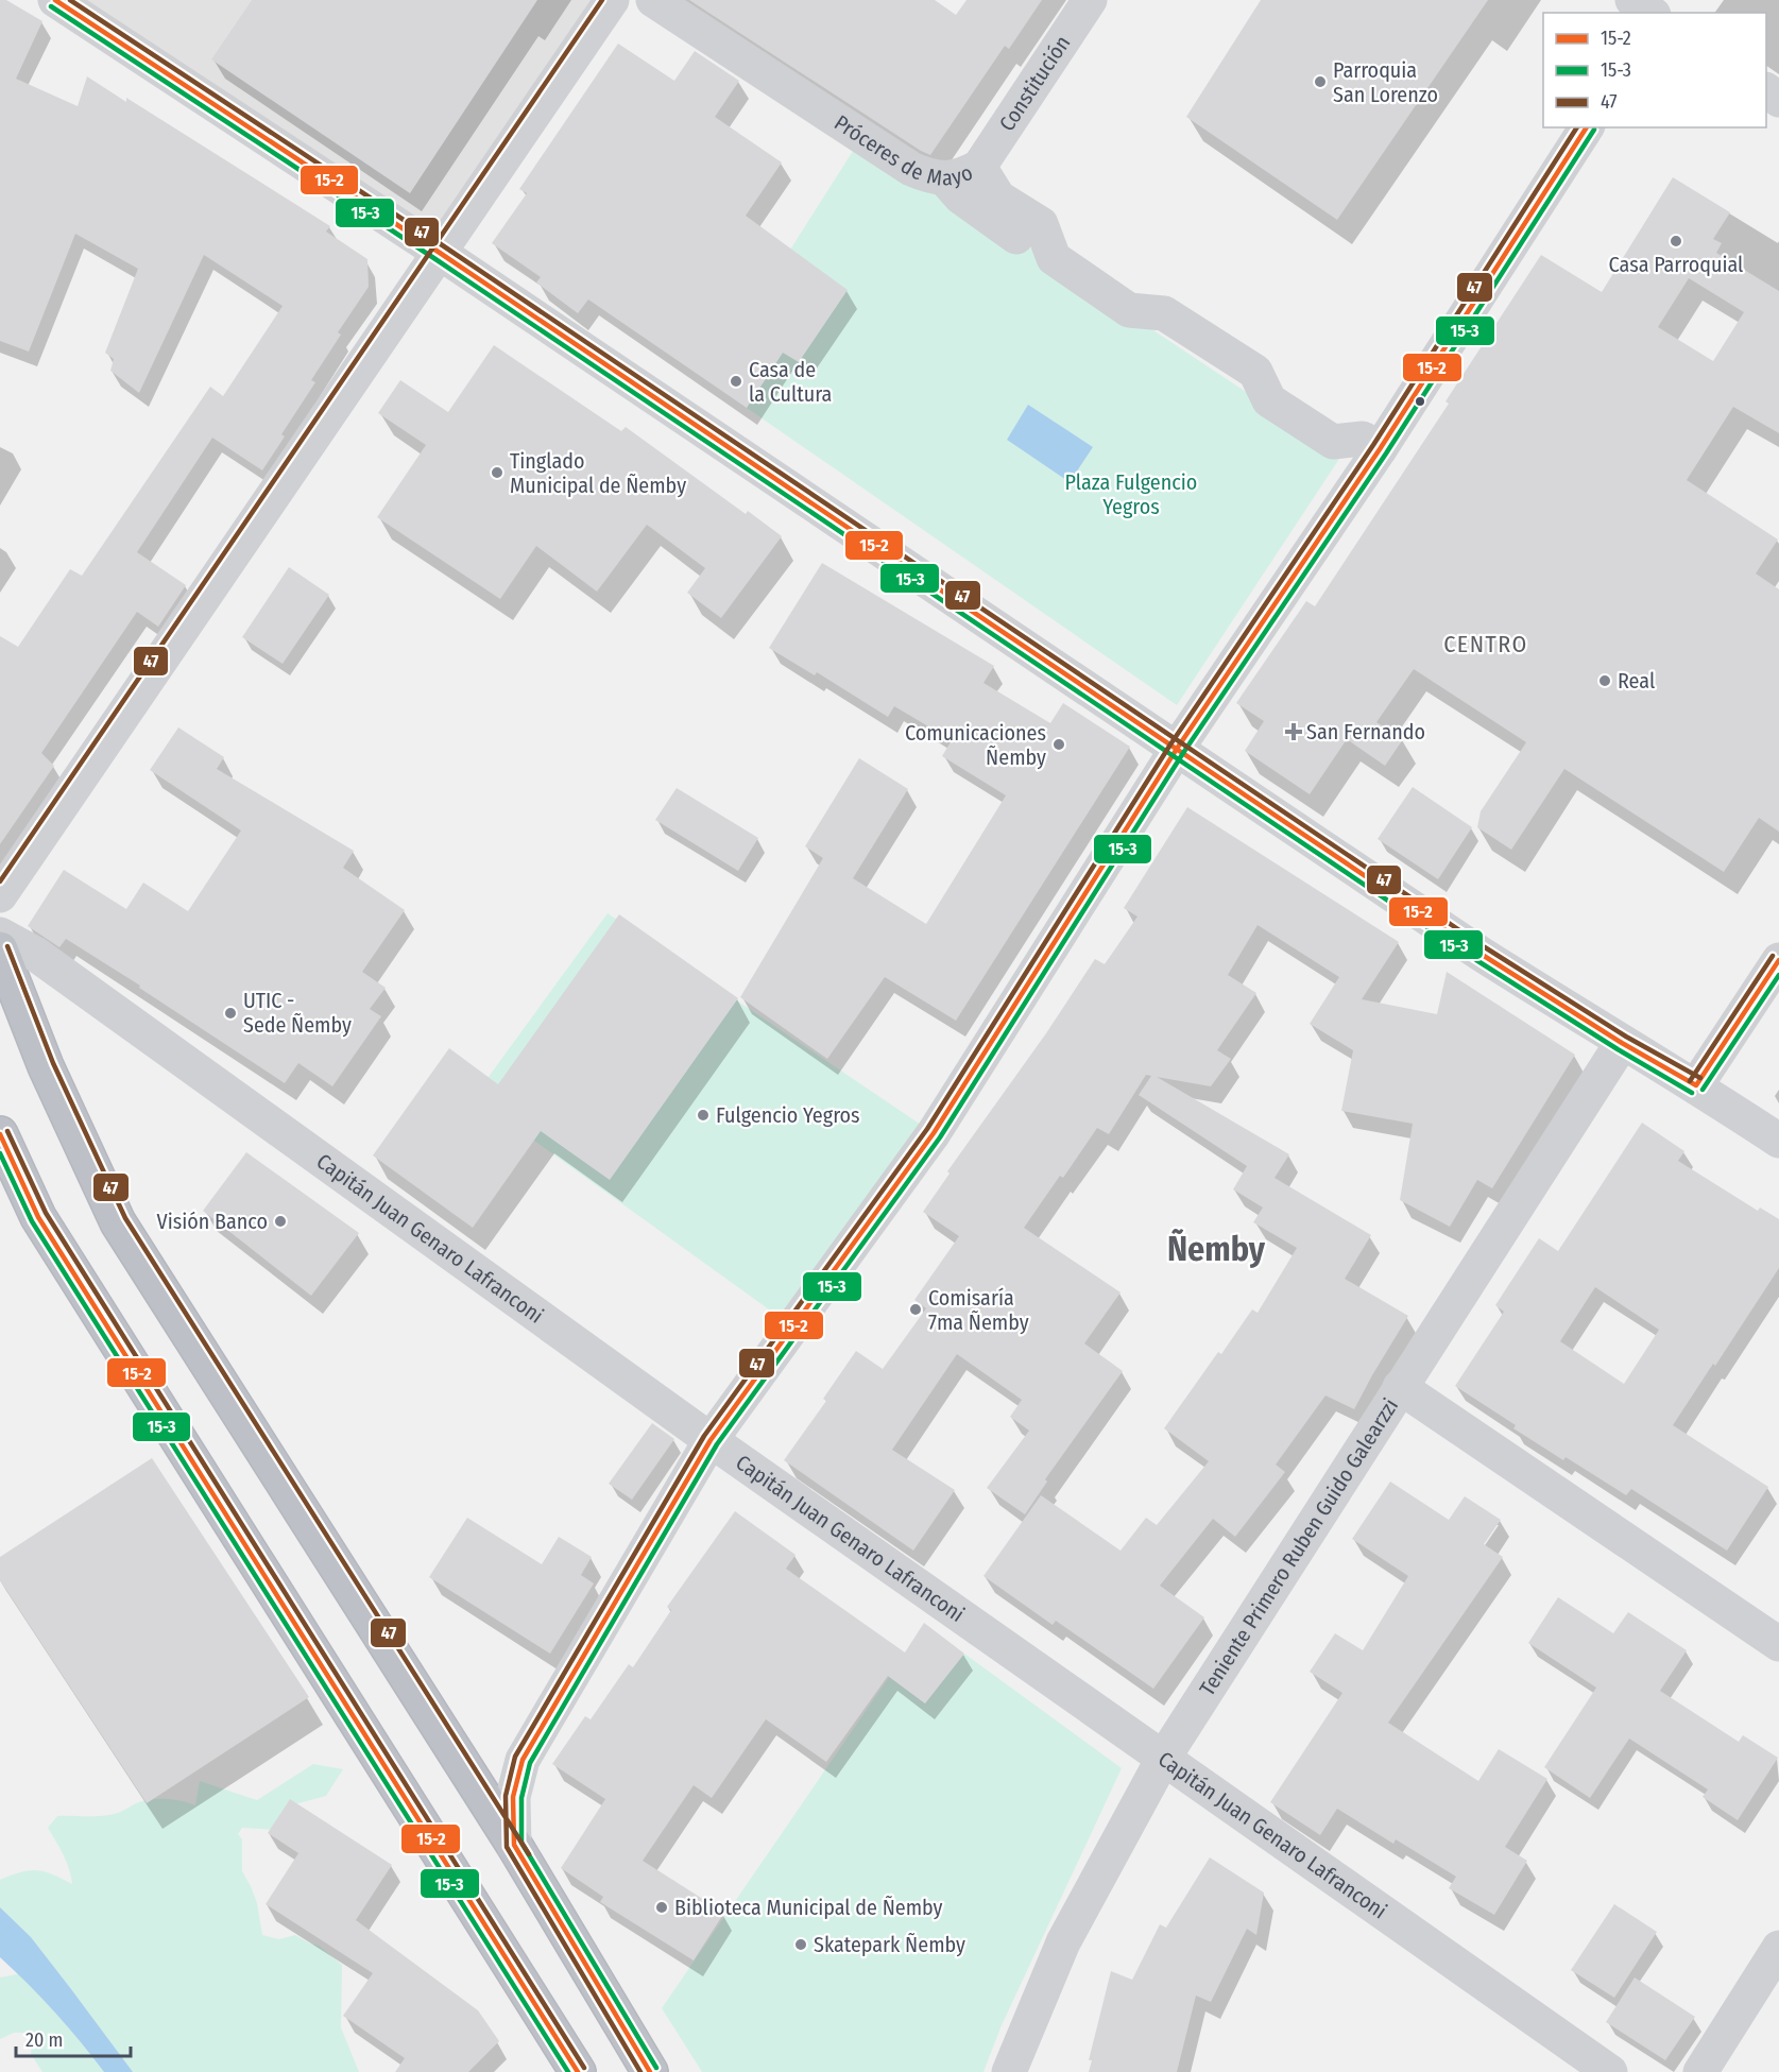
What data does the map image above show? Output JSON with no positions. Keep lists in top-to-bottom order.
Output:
{
  "streets": {
    "street": [
      "Constitución",
      "Próceres de Mayo",
      "Capitán Juan Genaro Lafranconi",
      "Teniente Primero Ruben Guido Galearzzi"
    ]
  },
  "crossings": [
    ["Constitución", "Próceres de Mayo"],
    ["Capitán Juan Genaro Lafranconi", "Teniente Primero Ruben Guido Galearzzi"]
  ],
  "districts": ["CENTRO", "Ñemby"],
  "parks": ["Plaza Fulgencio Yegros"],
  "places": {
    "other": [
      "Parroquia San Lorenzo",
      "Casa Parroquial",
      "Casa de la Cultura",
      "Tinglado Municipal de Ñemby",
      "Real",
      "Comunicaciones Ñemby",
      "UTIC - Sede Ñemby",
      "Fulgencio Yegros",
      "Visión Banco",
      "Comisaría 7ma Ñemby",
      "Biblioteca Municipal de Ñemby",
      "Skatepark Ñemby"
    ],
    "health": ["San Fernando"]
  },
  "lines": ["transit line 15-2", "transit line 47", "transit line 15-3"],
  "legend": ["15-2", "15-3", "47"],
  "scale_bar": "20 m"
}
